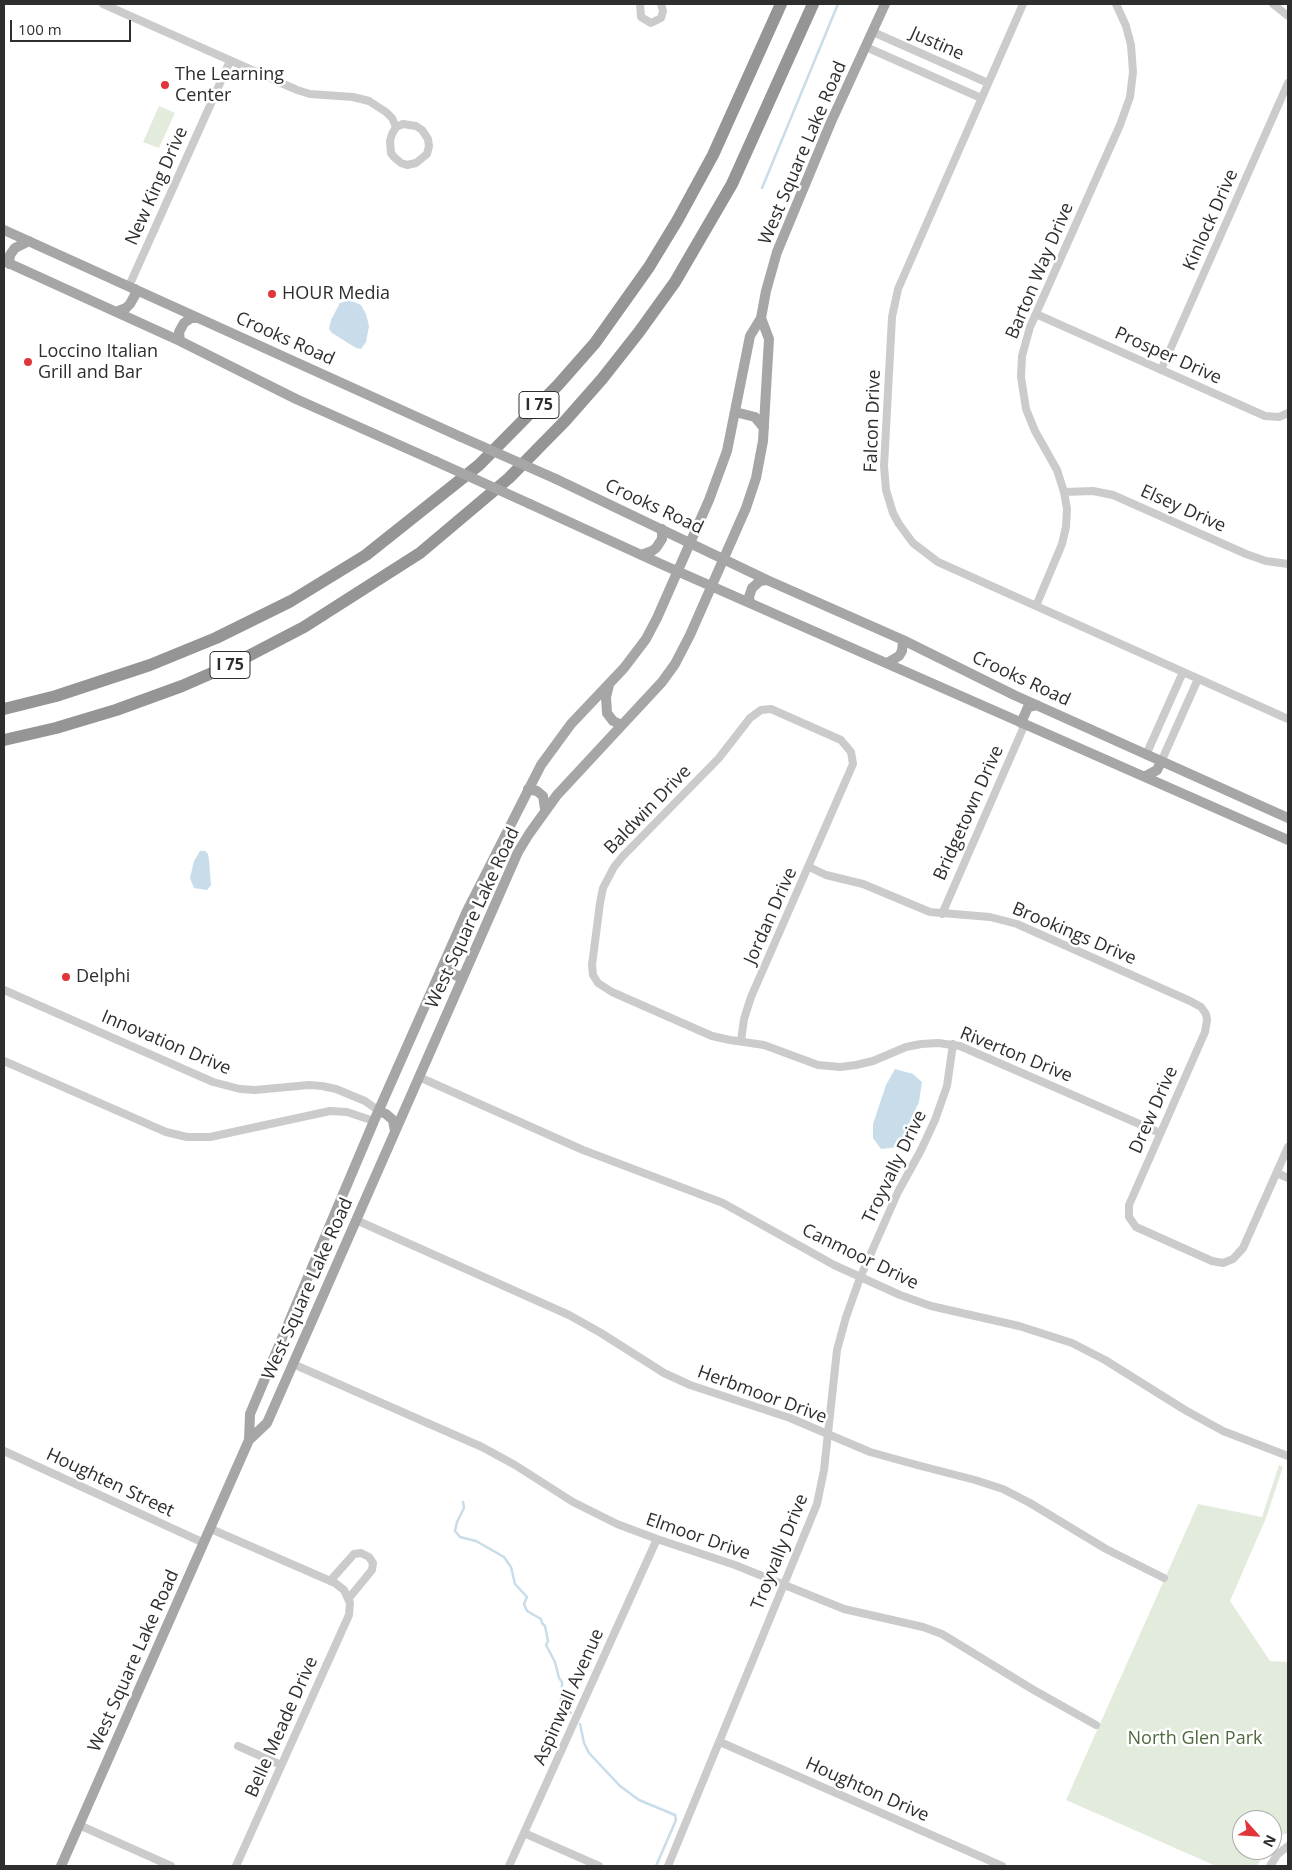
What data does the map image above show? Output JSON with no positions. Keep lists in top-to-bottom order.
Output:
{
  "streets": {
    "highway": ["I 75"],
    "main road": ["West Square Lake Road", "Crooks Road"],
    "street": [
      "Justine",
      "New King Drive",
      "Kinlock Drive",
      "Barton Way Drive",
      "Prosper Drive",
      "Falcon Drive",
      "Elsey Drive",
      "Baldwin Drive",
      "Bridgetown Drive",
      "Jordan Drive",
      "Brookings Drive",
      "Innovation Drive",
      "Riverton Drive",
      "Drew Drive",
      "Troyvally Drive",
      "Canmoor Drive",
      "Herbmoor Drive",
      "Houghten Street",
      "Elmoor Drive",
      "Aspinwall Avenue",
      "Belle Meade Drive",
      "Houghton Drive"
    ]
  },
  "crossings": [
    ["Justine", "West Square Lake Road"],
    ["Justine", "Falcon Drive"],
    ["West Square Lake Road", "Crooks Road"],
    ["West Square Lake Road", "Innovation Drive"],
    ["West Square Lake Road", "Canmoor Drive"],
    ["West Square Lake Road", "Herbmoor Drive"],
    ["West Square Lake Road", "Houghten Street"],
    ["West Square Lake Road", "Elmoor Drive"],
    ["New King Drive", "Crooks Road"],
    ["Kinlock Drive", "Prosper Drive"],
    ["Barton Way Drive", "Prosper Drive"],
    ["Barton Way Drive", "Falcon Drive"],
    ["Barton Way Drive", "Elsey Drive"],
    ["Baldwin Drive", "Jordan Drive"],
    ["Baldwin Drive", "Riverton Drive"],
    ["Bridgetown Drive", "Brookings Drive"],
    ["Jordan Drive", "Brookings Drive"],
    ["Jordan Drive", "Riverton Drive"],
    ["Brookings Drive", "Drew Drive"],
    ["Riverton Drive", "Drew Drive"],
    ["Riverton Drive", "Troyvally Drive"],
    ["Troyvally Drive", "Canmoor Drive"],
    ["Troyvally Drive", "Herbmoor Drive"],
    ["Troyvally Drive", "Elmoor Drive"],
    ["Troyvally Drive", "Houghton Drive"],
    ["Elmoor Drive", "Aspinwall Avenue"]
  ],
  "parks": ["North Glen Park"],
  "places": [
    "The Learning Center",
    "HOUR Media",
    "Loccino Italian Grill and Bar",
    "Delphi"
  ],
  "scale_bar": "100 m",
  "north": "bottom right"
}
